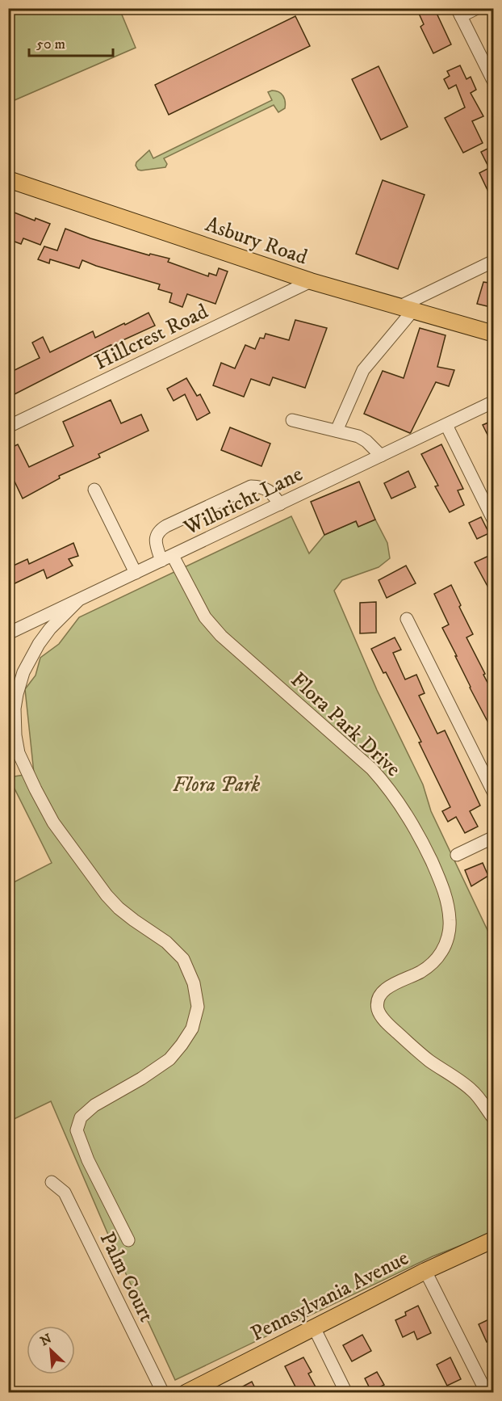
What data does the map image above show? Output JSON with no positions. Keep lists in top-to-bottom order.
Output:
{
  "streets": {
    "main road": ["Asbury Road", "Pennsylvania Avenue"],
    "street": [
      "Hillcrest Road",
      "Wilbricht Lane",
      "Flora Park Drive",
      "Palm Court"
    ]
  },
  "crossings": [
    ["Asbury Road", "Hillcrest Road"],
    ["Wilbricht Lane", "Flora Park Drive"]
  ],
  "parks": ["Flora Park"],
  "scale_bar": "50 m",
  "north": "top left"
}
